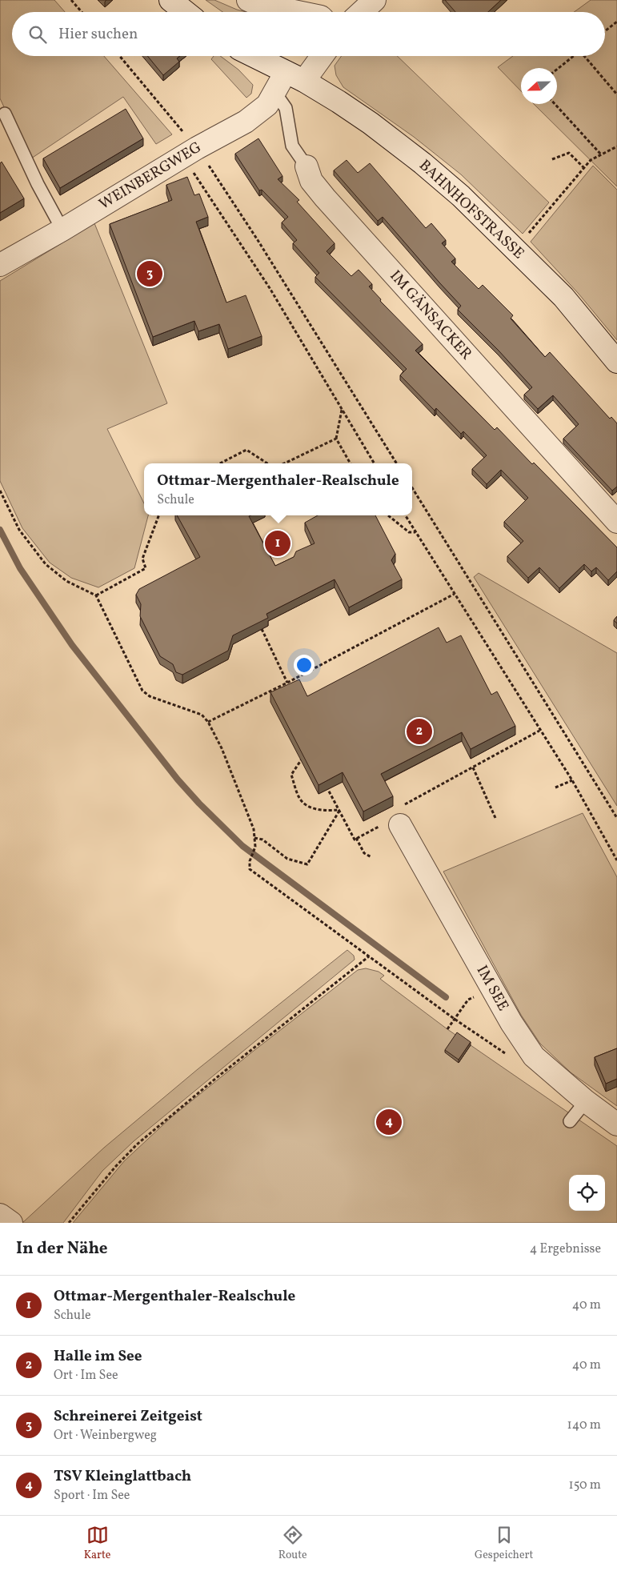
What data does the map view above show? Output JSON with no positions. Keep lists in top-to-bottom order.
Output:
{
  "streets": {
    "street": [
      "WEINBERGWEG",
      "BAHNHOFSTRASSE",
      "IM GÄNSACKER",
      "IM SEE"
    ]
  },
  "crossings": [
    ["WEINBERGWEG", "BAHNHOFSTRASSE"],
    ["WEINBERGWEG", "IM GÄNSACKER"]
  ],
  "north": "left",
  "page": {
    "search": "Hier suchen",
    "pins": [
      "3",
      "1",
      "2",
      "4"
    ],
    "popup": ["Ottmar-Mergenthaler-Realschule", "Schule"],
    "heading": ["In der Nähe", "4 Ergebnisse"],
    "list": [
      {
        "mark": "1",
        "name": "Ottmar-Mergenthaler-Realschule",
        "note": "Schule",
        "value": "40 m"
      },
      {
        "mark": "2",
        "name": "Halle im See",
        "note": "Ort · Im See",
        "value": "40 m"
      },
      {
        "mark": "3",
        "name": "Schreinerei Zeitgeist",
        "note": "Ort · Weinbergweg",
        "value": "140 m"
      },
      {
        "mark": "4",
        "name": "TSV Kleinglattbach",
        "note": "Sport · Im See",
        "value": "150 m"
      }
    ],
    "nav": ["Karte", "Route", "Gespeichert"]
  }
}
